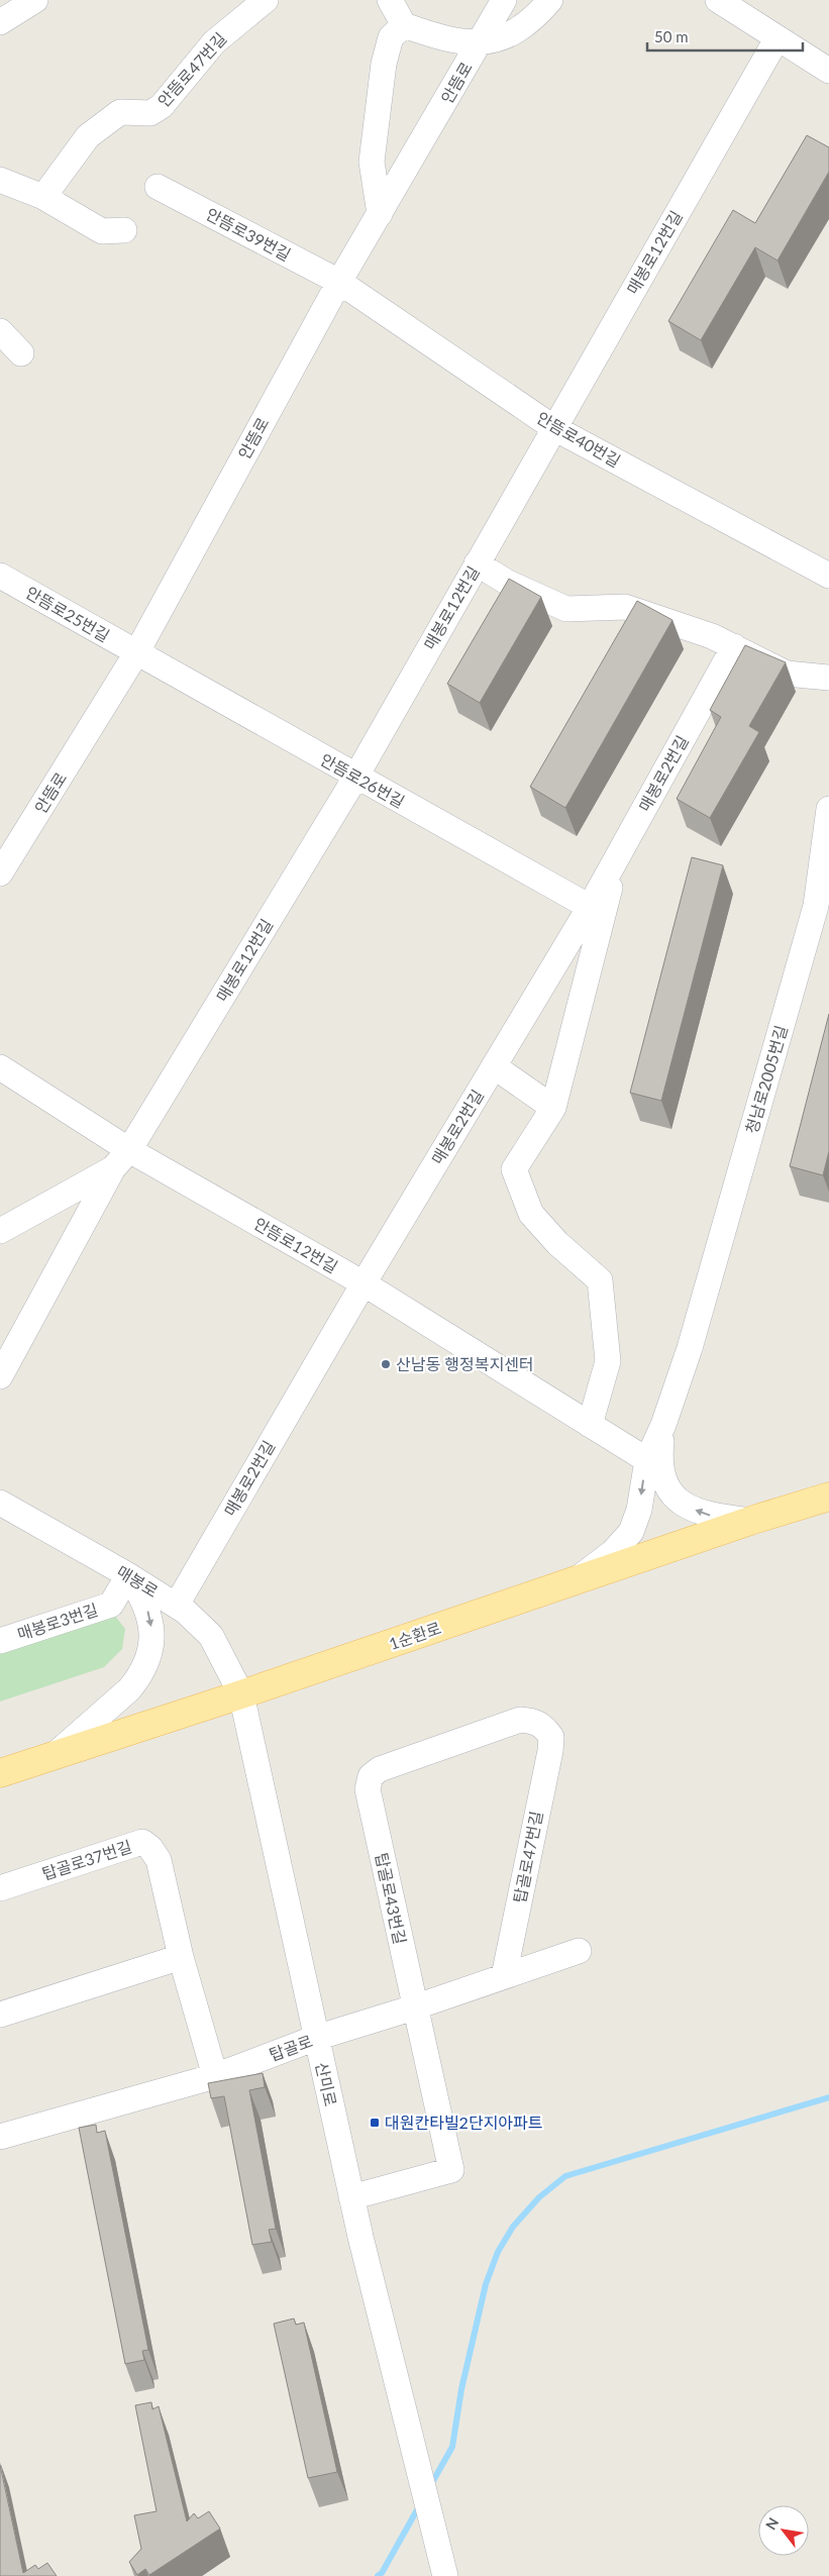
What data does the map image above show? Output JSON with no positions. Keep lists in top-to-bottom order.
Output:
{
  "streets": {
    "main road": ["1순환로"],
    "street": [
      "안뜸로47번길",
      "안뜸로",
      "안뜸로39번길",
      "매봉로12번길",
      "안뜸로40번길",
      "안뜸로25번길",
      "매봉로2번길",
      "안뜸로26번길",
      "청남로2005번길",
      "안뜸로12번길",
      "매봉로",
      "매봉로3번길",
      "탑골로47번길",
      "탑골로37번길",
      "탑골로43번길",
      "탑골로",
      "산미로"
    ]
  },
  "crossings": [
    ["안뜸로", "안뜸로39번길"],
    ["안뜸로", "안뜸로40번길"],
    ["안뜸로", "안뜸로25번길"],
    ["안뜸로", "안뜸로26번길"],
    ["안뜸로39번길", "안뜸로40번길"],
    ["매봉로12번길", "안뜸로40번길"],
    ["매봉로12번길", "안뜸로26번길"],
    ["매봉로12번길", "안뜸로12번길"],
    ["안뜸로25번길", "안뜸로26번길"],
    ["매봉로2번길", "안뜸로26번길"],
    ["매봉로2번길", "안뜸로12번길"],
    ["매봉로2번길", "매봉로"],
    ["매봉로", "매봉로3번길"],
    ["매봉로", "1순환로"],
    ["매봉로", "산미로"],
    ["1순환로", "산미로"],
    ["탑골로47번길", "탑골로43번길"],
    ["탑골로47번길", "탑골로"],
    ["탑골로37번길", "탑골로"],
    ["탑골로43번길", "탑골로"],
    ["탑골로43번길", "산미로"],
    ["탑골로", "산미로"]
  ],
  "places": {
    "other": ["산남동 행정복지센터"],
    "transit": ["대원칸타빌2단지아파트"]
  },
  "scale_bar": "50 m",
  "north": "top left"
}
